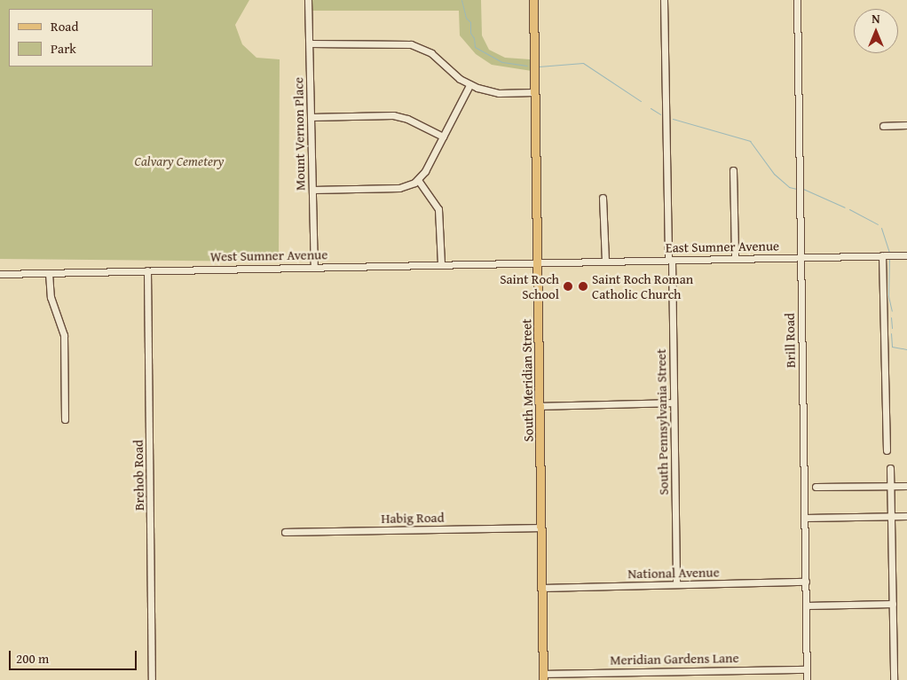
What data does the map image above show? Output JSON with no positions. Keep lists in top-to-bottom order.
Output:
{
  "streets": {
    "main road": ["South Meridian Street"],
    "street": [
      "Mount Vernon Place",
      "East Sumner Avenue",
      "West Sumner Avenue",
      "Brill Road",
      "South Pennsylvania Street",
      "Brehob Road",
      "Habig Road",
      "National Avenue",
      "Meridian Gardens Lane"
    ]
  },
  "crossings": [
    ["Mount Vernon Place", "West Sumner Avenue"],
    ["East Sumner Avenue", "West Sumner Avenue"],
    ["East Sumner Avenue", "Brill Road"],
    ["East Sumner Avenue", "South Meridian Street"],
    ["East Sumner Avenue", "South Pennsylvania Street"],
    ["West Sumner Avenue", "South Meridian Street"],
    ["West Sumner Avenue", "Brehob Road"],
    ["Brill Road", "National Avenue"],
    ["Brill Road", "Meridian Gardens Lane"],
    ["South Meridian Street", "Habig Road"],
    ["South Meridian Street", "National Avenue"],
    ["South Meridian Street", "Meridian Gardens Lane"],
    ["South Pennsylvania Street", "National Avenue"]
  ],
  "parks": ["Calvary Cemetery"],
  "places": ["Saint Roch School", "Saint Roch Roman Catholic Church"],
  "legend": ["Road", "Park"],
  "scale_bar": "200 m",
  "north": "top"
}
